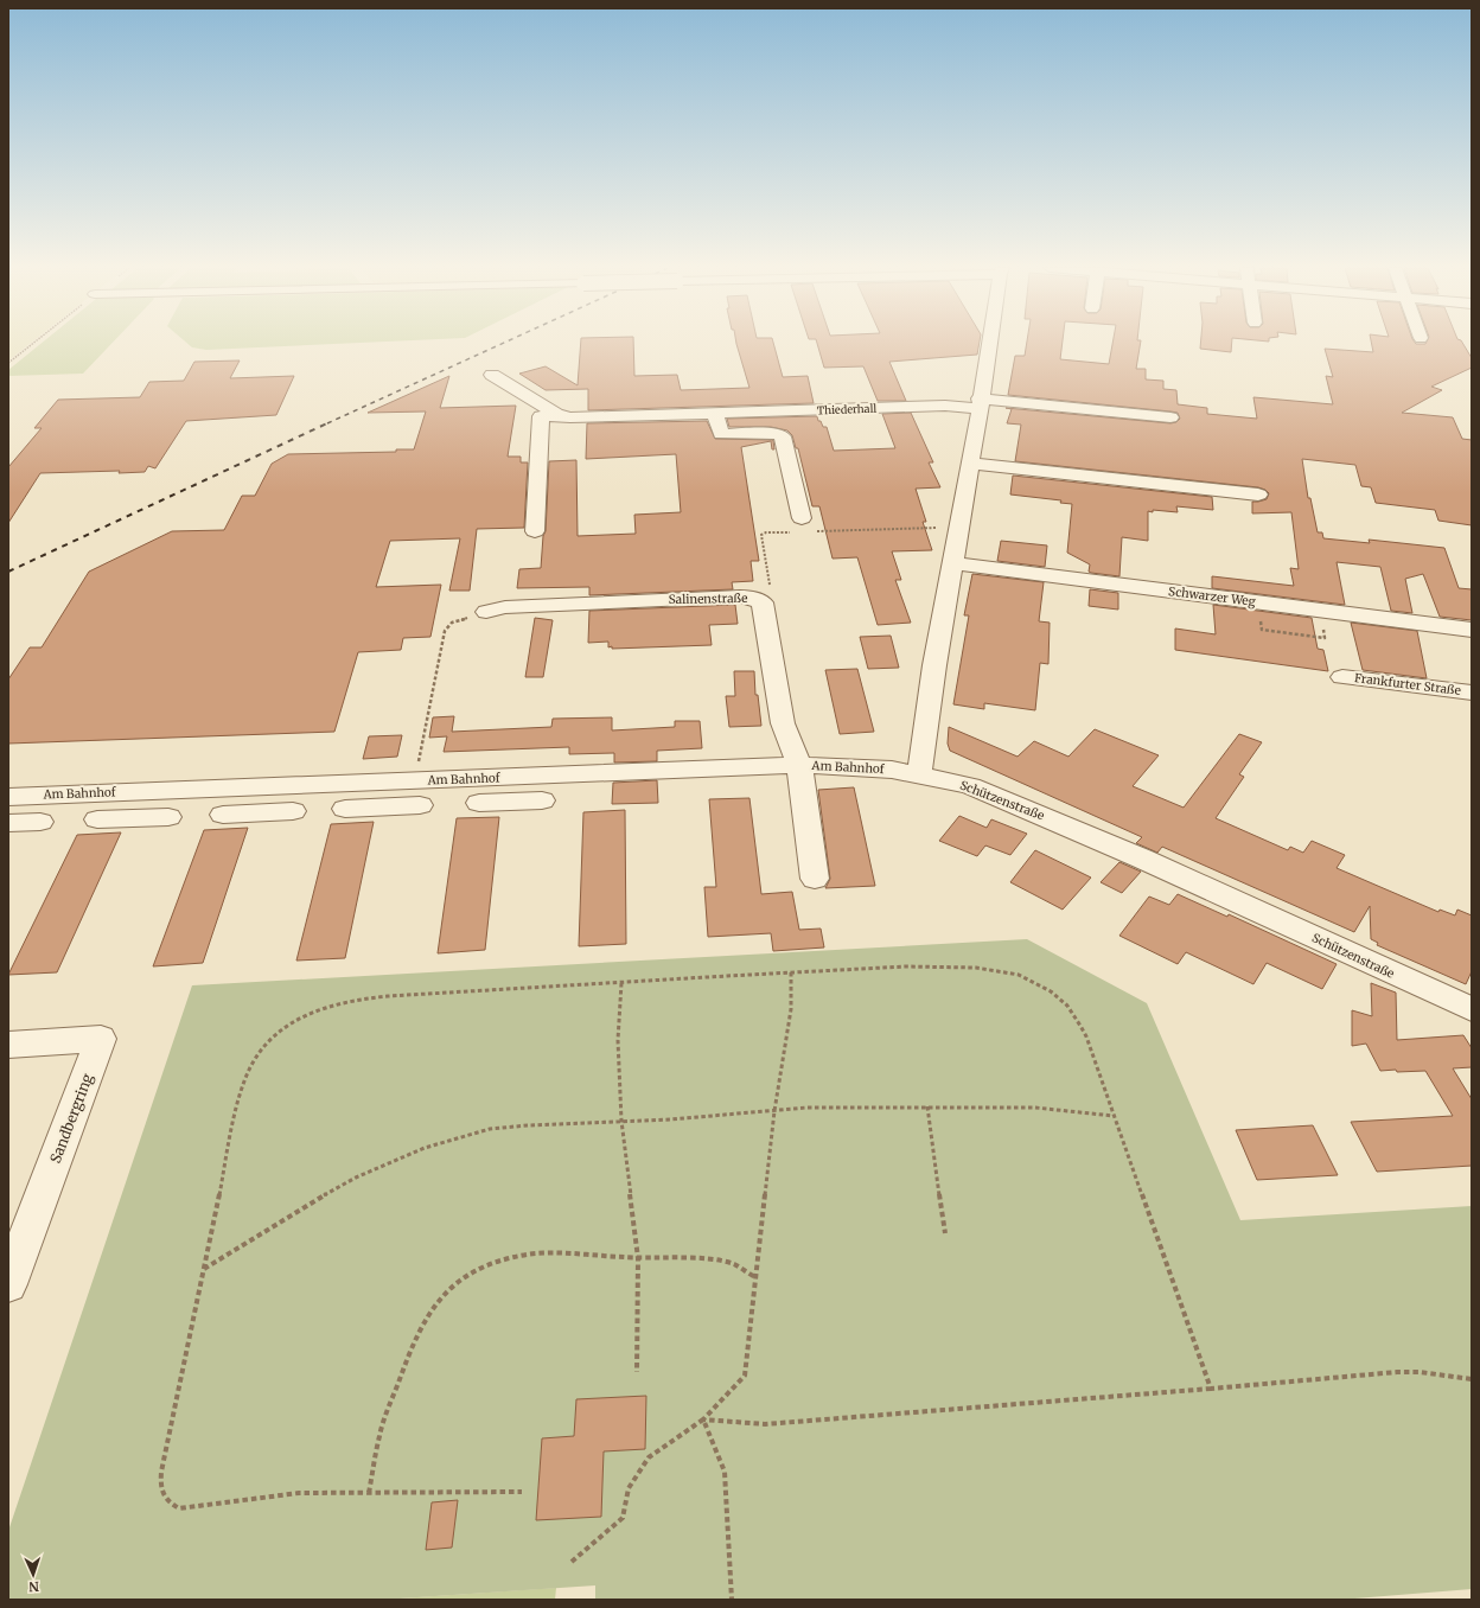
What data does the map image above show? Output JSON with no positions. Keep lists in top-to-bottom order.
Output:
{
  "streets": {
    "street": [
      "Thiederhall",
      "Schwarzer Weg",
      "Salinenstraße",
      "Frankfurter Straße",
      "Am Bahnhof",
      "Schützenstraße",
      "Sandbergring"
    ]
  },
  "crossings": [
    ["Salinenstraße", "Am Bahnhof"],
    ["Am Bahnhof", "Schützenstraße"]
  ],
  "north": "bottom"
}
